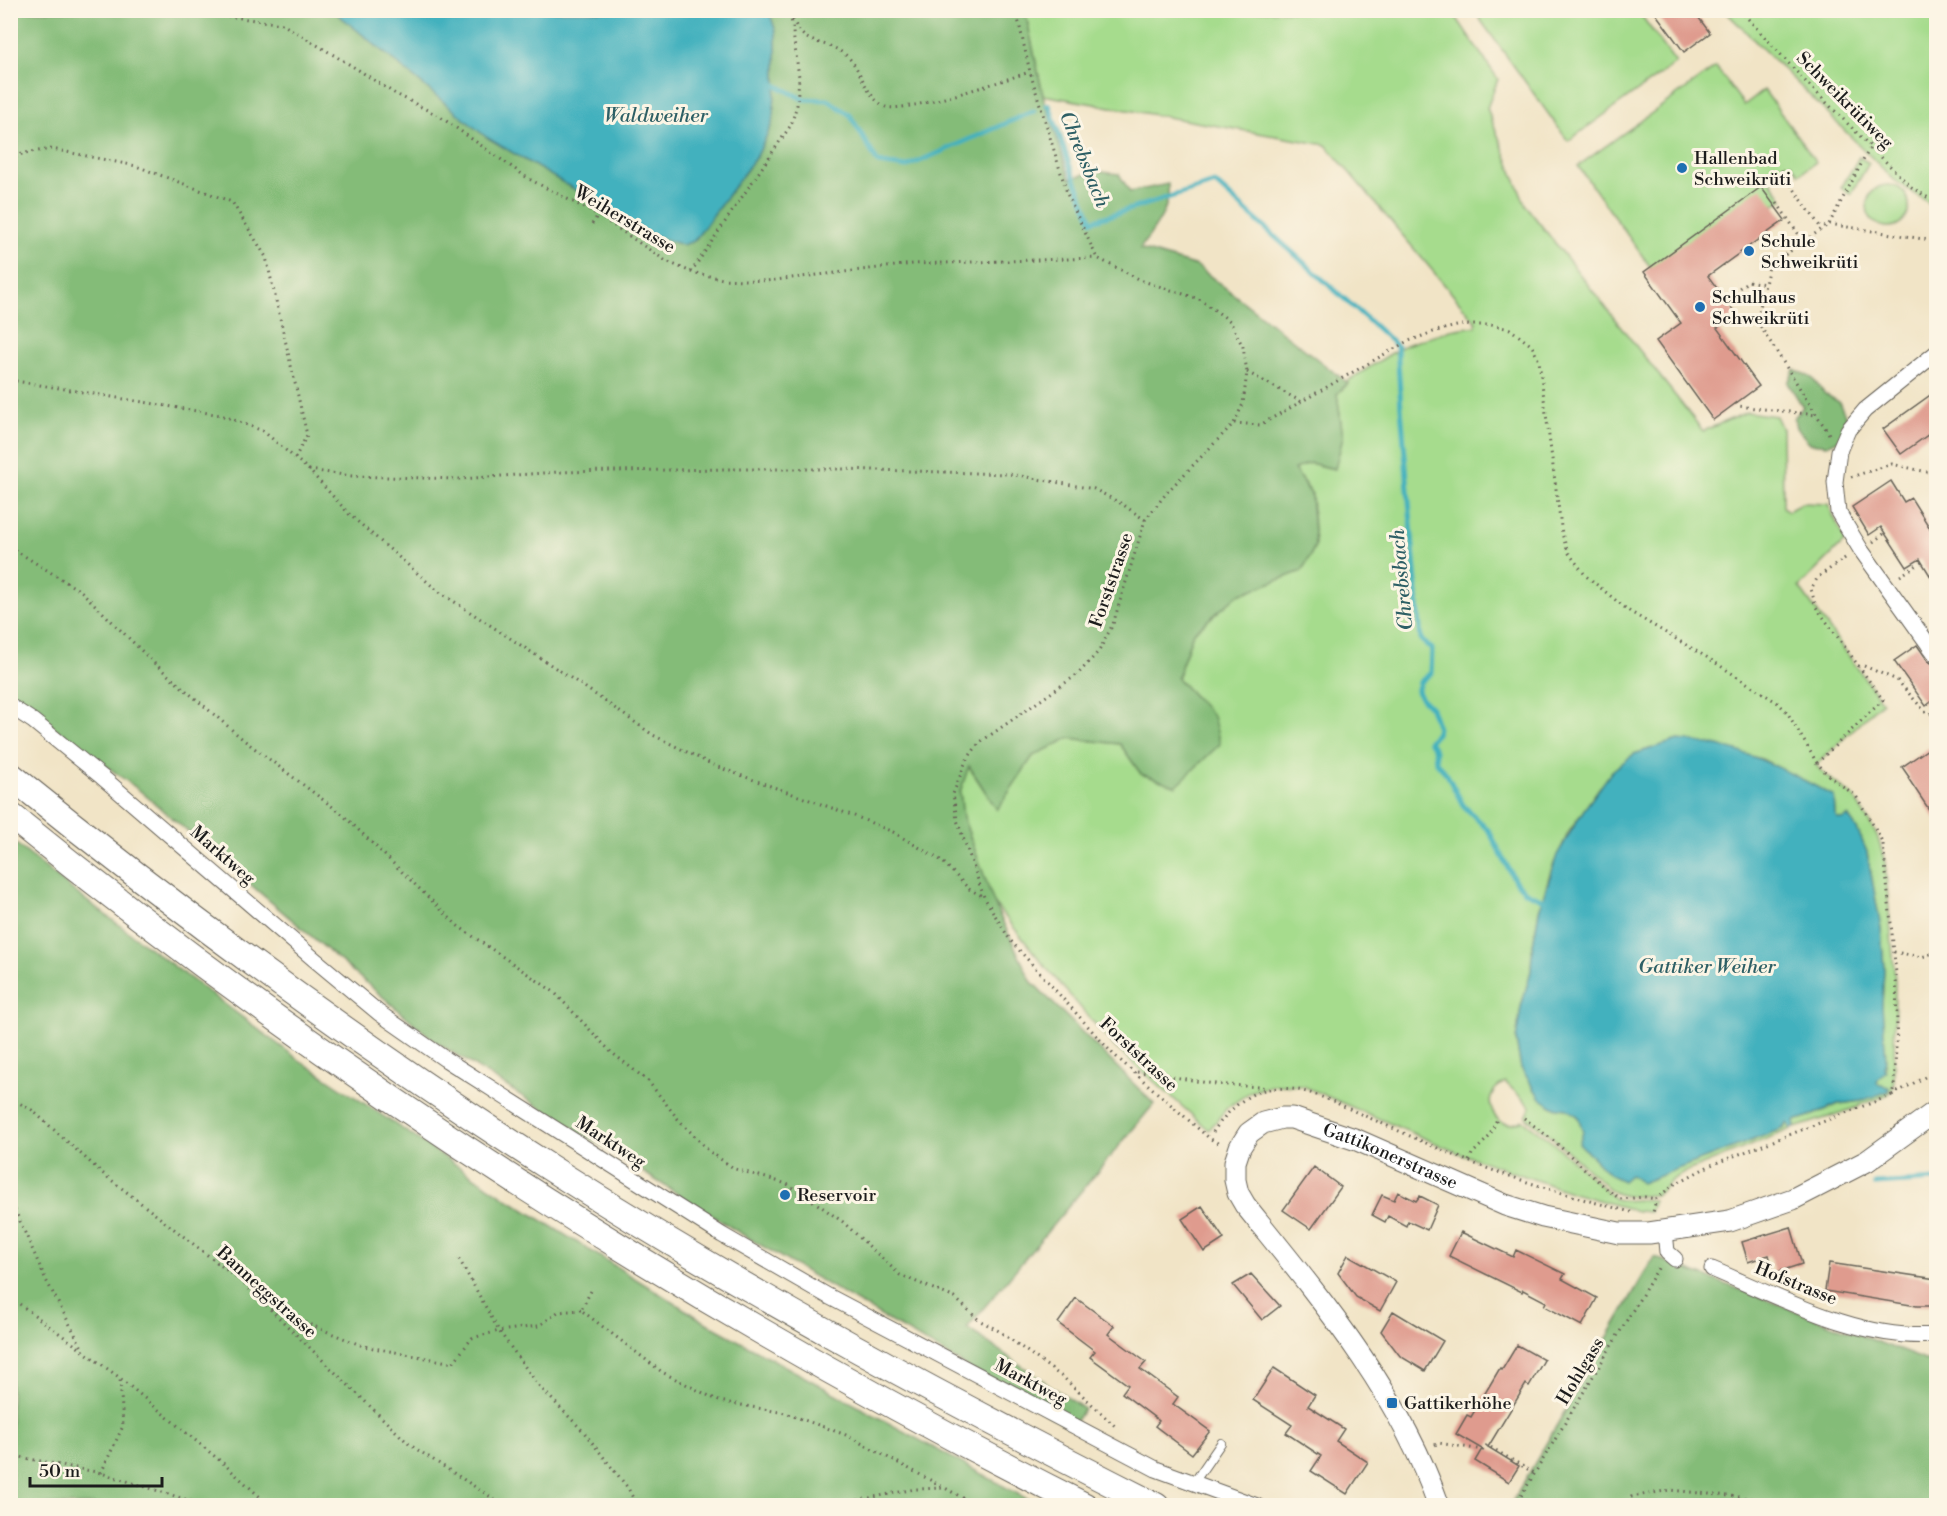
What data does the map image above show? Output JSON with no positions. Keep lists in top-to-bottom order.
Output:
{
  "streets": {
    "main road": ["Gattikonerstrasse"],
    "street": ["Marktweg", "Hofstrasse"],
    "path": [
      "Schweikrütiweg",
      "Weiherstrasse",
      "Forststrasse",
      "Banneggstrasse",
      "Hohlgass"
    ]
  },
  "crossings": [
    ["Weiherstrasse", "Forststrasse"],
    ["Forststrasse", "Gattikonerstrasse"]
  ],
  "water": ["Waldweiher", "Chrebsbach", "Gattiker Weiher"],
  "places": {
    "other": [
      "Hallenbad Schweikrüti",
      "Schule Schweikrüti",
      "Schulhaus Schweikrüti",
      "Reservoir"
    ],
    "transit": ["Gattikerhöhe"]
  },
  "scale_bar": "50 m"
}
